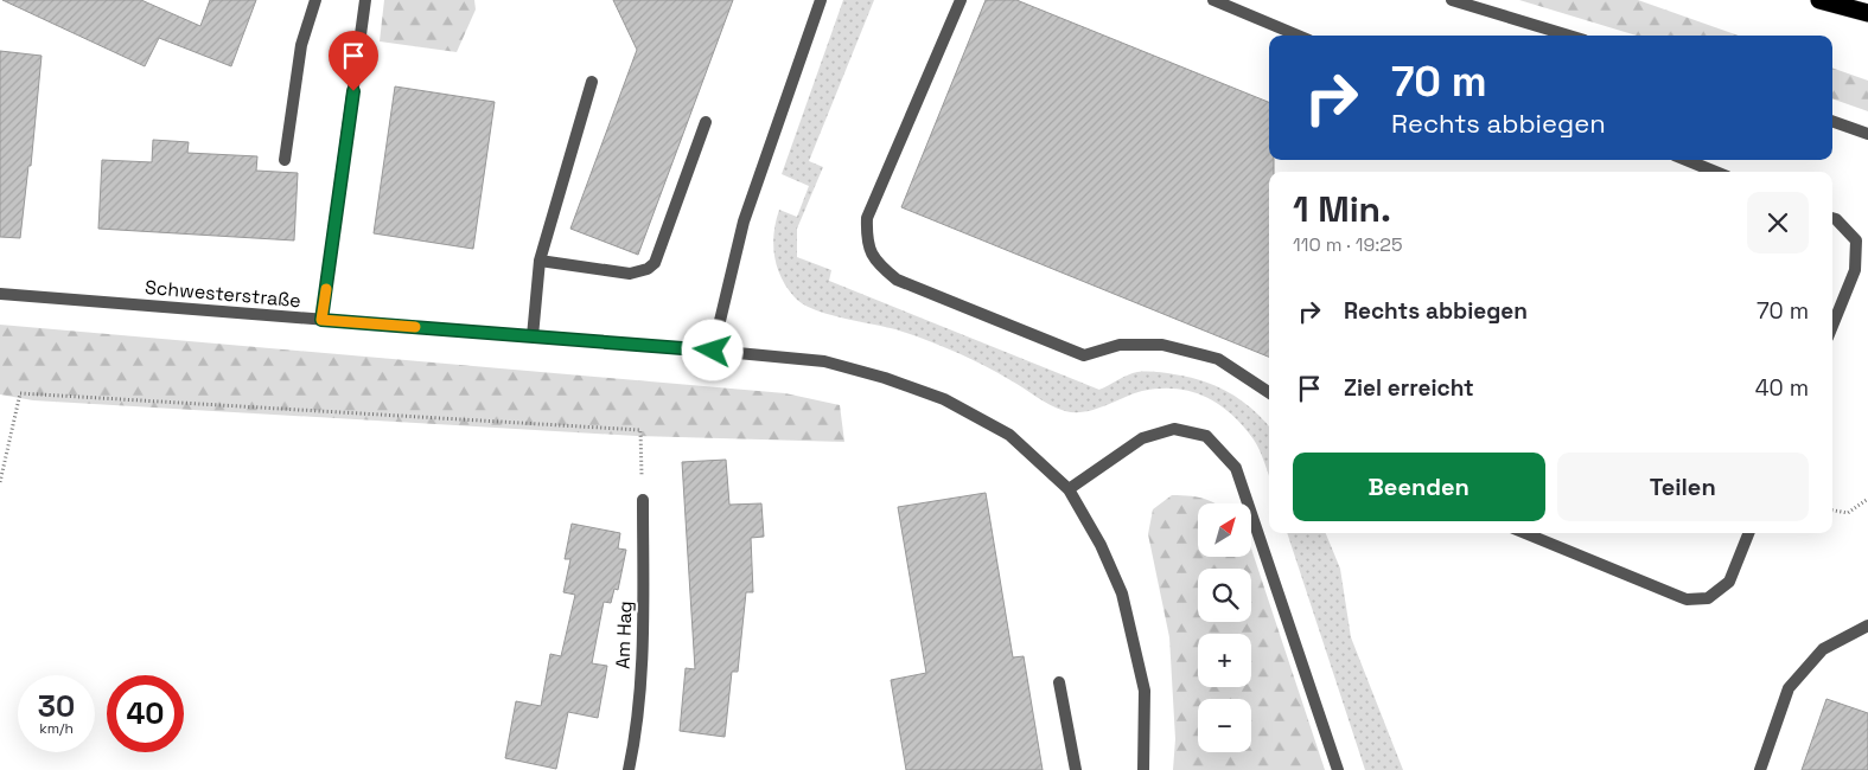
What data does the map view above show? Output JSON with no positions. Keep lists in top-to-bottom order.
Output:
{
  "streets": {
    "street": ["Schwesterstraße", "Am Hag"]
  },
  "north": "top right",
  "page": {
    "turn": ["70 m", "Rechts abbiegen"],
    "heading": ["1 Min.", "110 m · 19:25"],
    "list": [
      {
        "name": "Rechts abbiegen",
        "value": "70 m"
      },
      {
        "name": "Ziel erreicht",
        "value": "40 m"
      }
    ],
    "buttons": ["Beenden", "Teilen"],
    "map_buttons": ["+", "−"],
    "speed": "30 km/h",
    "limit": "40"
  }
}
